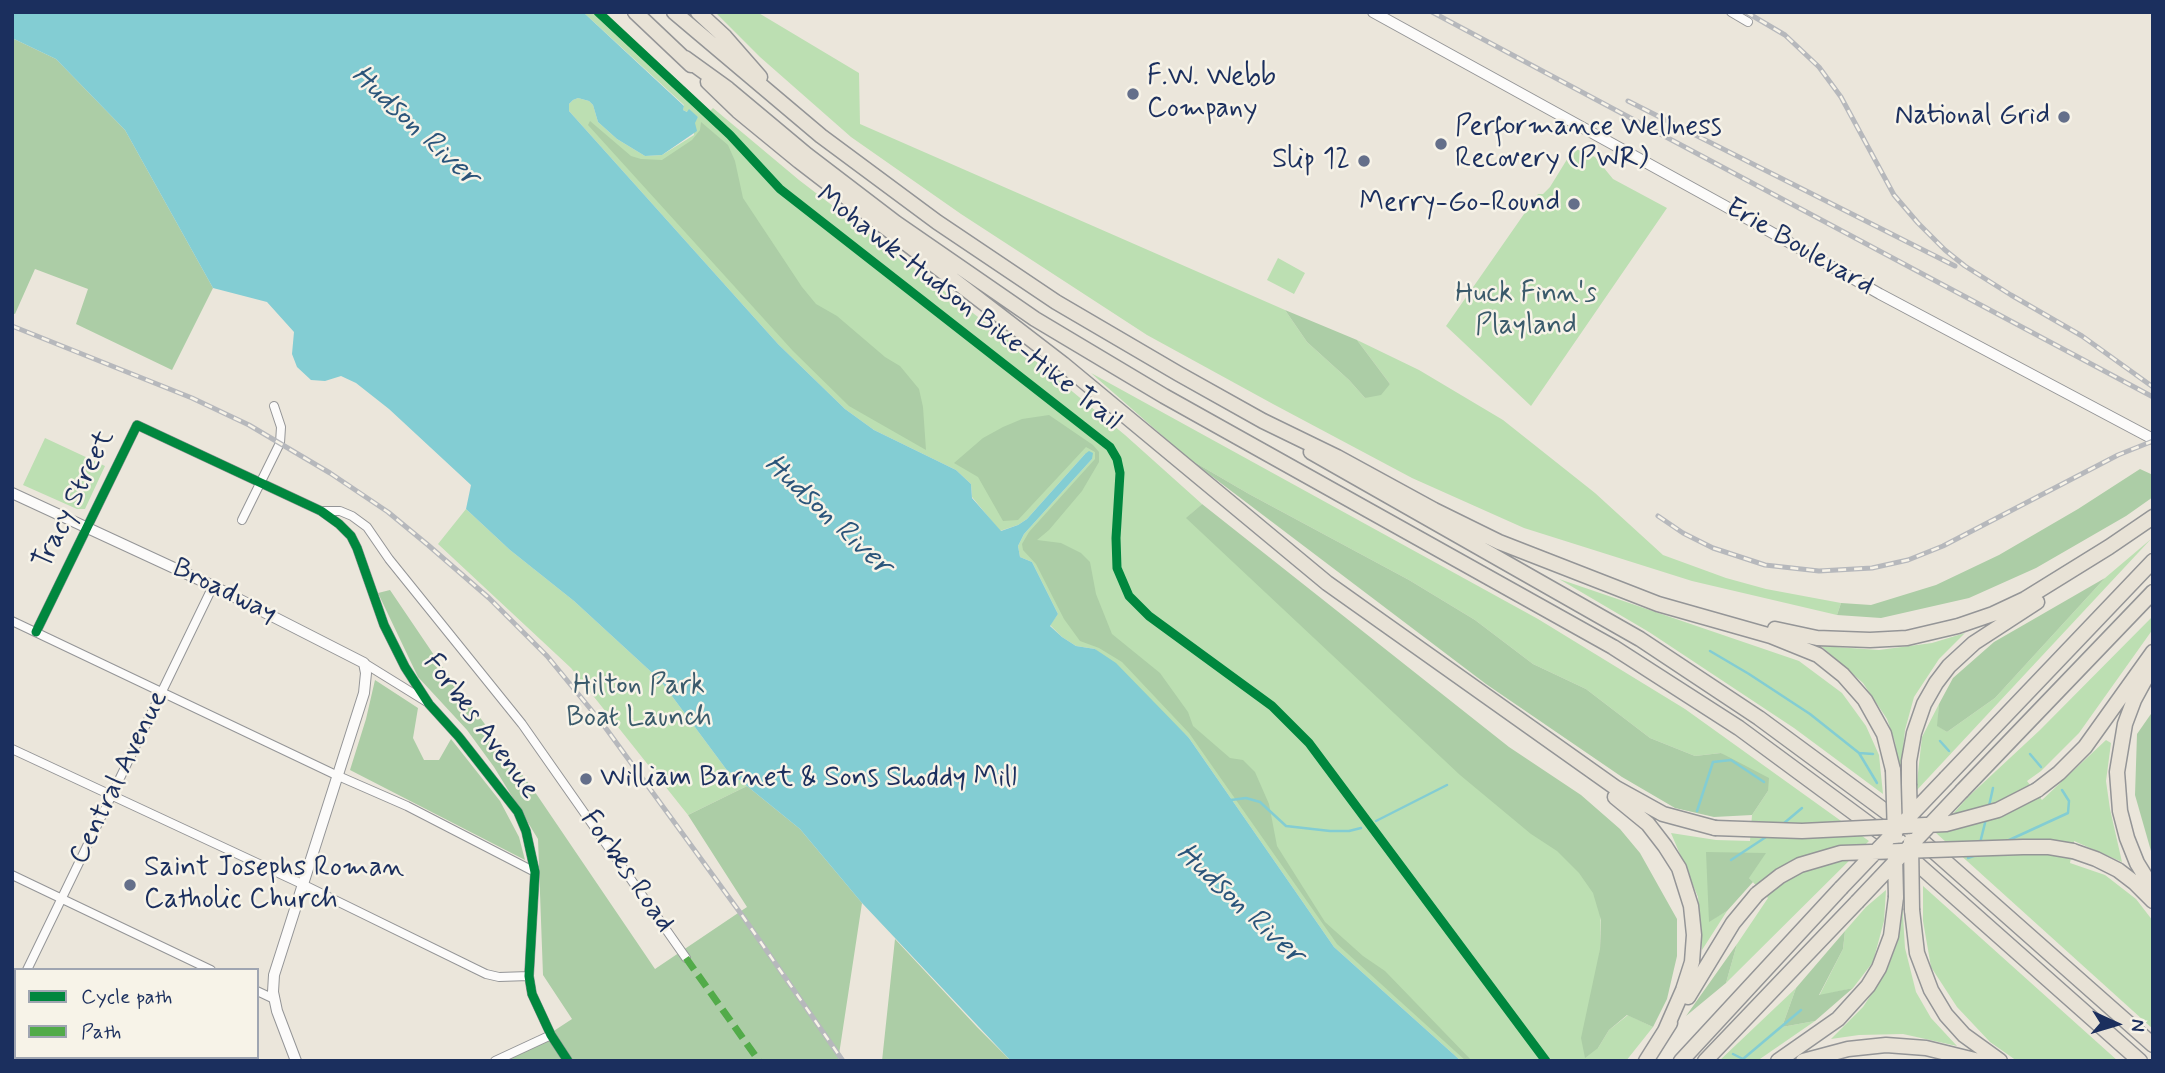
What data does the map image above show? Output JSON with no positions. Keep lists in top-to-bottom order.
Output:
{
  "streets": {
    "street": [
      "Erie Boulevard",
      "Tracy Street",
      "Broadway",
      "Forbes Avenue",
      "Central Avenue",
      "Forbes Road"
    ],
    "cycle path": ["Mohawk-Hudson Bike-Hike Trail"]
  },
  "crossings": [
    ["Tracy Street", "Broadway"],
    ["Tracy Street", "Forbes Avenue"],
    ["Broadway", "Forbes Avenue"],
    ["Broadway", "Central Avenue"],
    ["Forbes Avenue", "Forbes Road"]
  ],
  "water": ["Hudson River"],
  "parks": ["Huck Finn's Playland", "Hilton Park Boat Launch"],
  "places": [
    "F.W. Webb Company",
    "National Grid",
    "Performance Wellness Recovery (PWR)",
    "Slip 12",
    "Merry-Go-Round",
    "William Barnet & Sons Shoddy Mill",
    "Saint Josephs Roman Catholic Church"
  ],
  "legend": ["Cycle path", "Path"],
  "north": "right"
}
